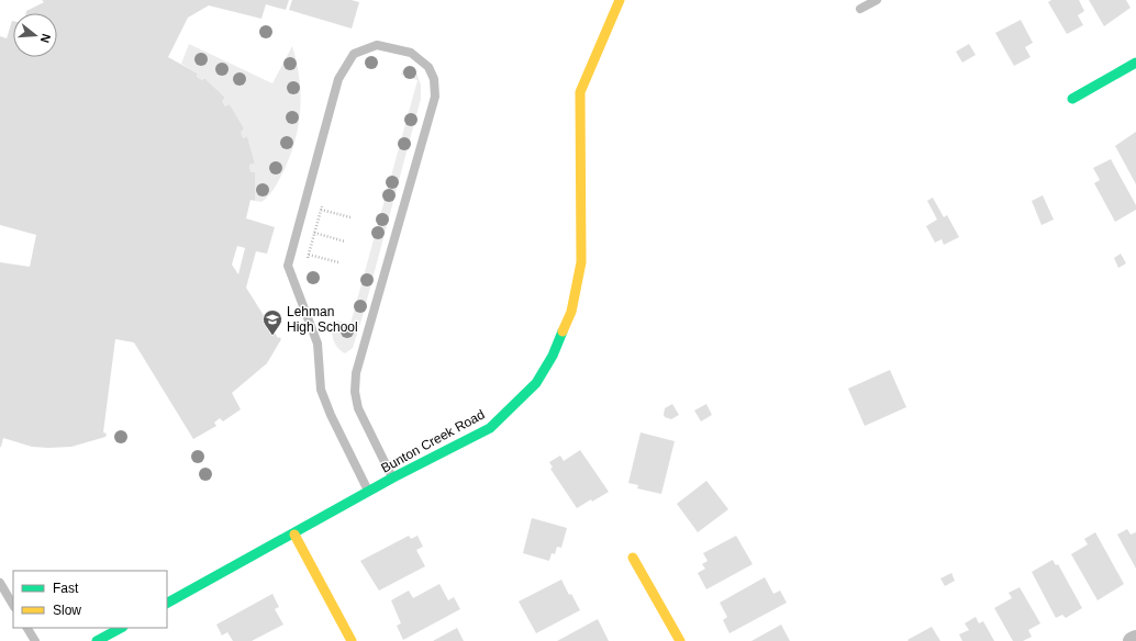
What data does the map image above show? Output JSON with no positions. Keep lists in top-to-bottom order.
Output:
{
  "streets": {
    "street": ["Bunton Creek Road"]
  },
  "places": {
    "school or university": ["Lehman High School"]
  },
  "legend": ["Fast", "Slow"],
  "north": "right"
}
